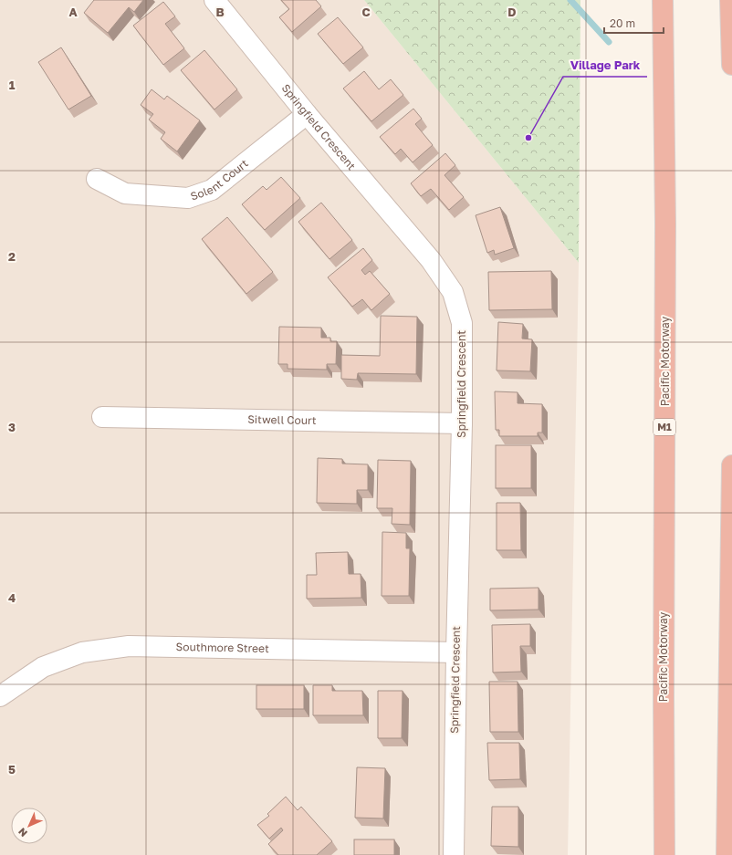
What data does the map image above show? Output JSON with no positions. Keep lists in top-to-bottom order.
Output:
{
  "streets": {
    "highway": ["Pacific Motorway", "M1"],
    "street": [
      "Springfield Crescent",
      "Solent Court",
      "Sitwell Court",
      "Southmore Street"
    ]
  },
  "crossings": [
    ["Springfield Crescent", "Solent Court"],
    ["Springfield Crescent", "Sitwell Court"],
    ["Springfield Crescent", "Southmore Street"]
  ],
  "places": ["Village Park"],
  "scale_bar": "20 m",
  "north": "bottom left",
  "grid": {
    "columns": [
      "A",
      "B",
      "C",
      "D"
    ],
    "rows": [
      "1",
      "2",
      "3",
      "4",
      "5"
    ]
  }
}
